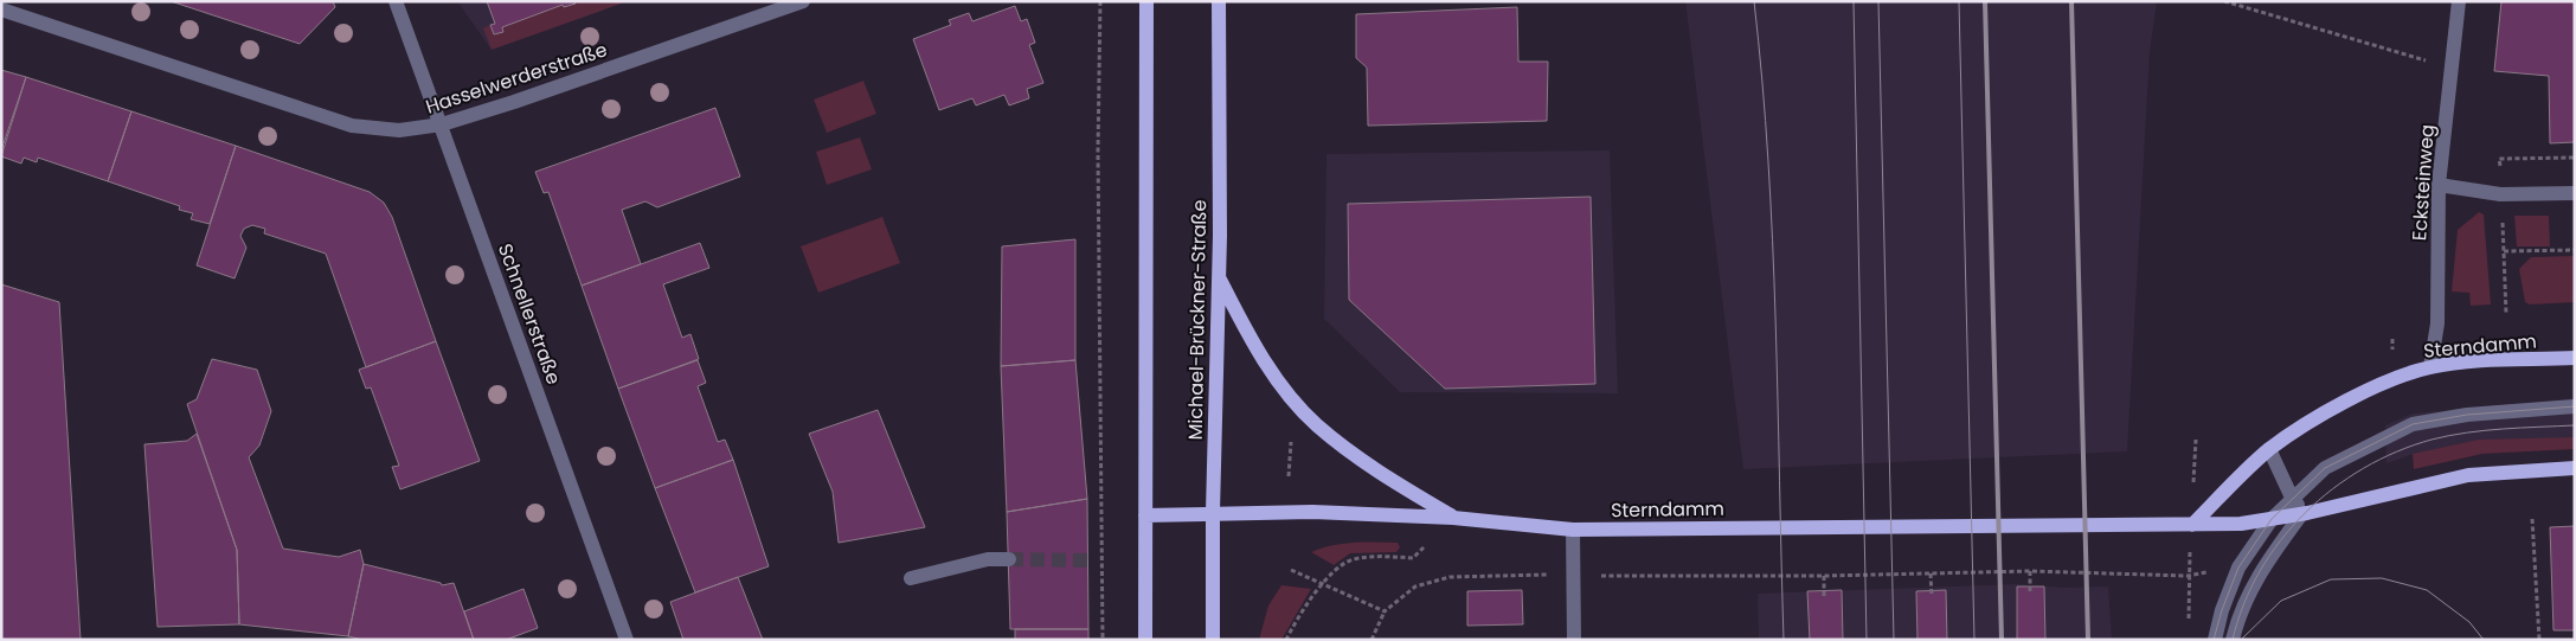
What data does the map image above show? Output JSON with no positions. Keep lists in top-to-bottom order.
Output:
{
  "streets": {
    "main road": ["Michael-Brückner-Straße", "Sterndamm"],
    "street": ["Hasselwerderstraße", "Ecksteinweg", "Schnellerstraße"]
  },
  "crossings": [
    ["Hasselwerderstraße", "Schnellerstraße"],
    ["Ecksteinweg", "Sterndamm"],
    ["Michael-Brückner-Straße", "Sterndamm"]
  ]
}
